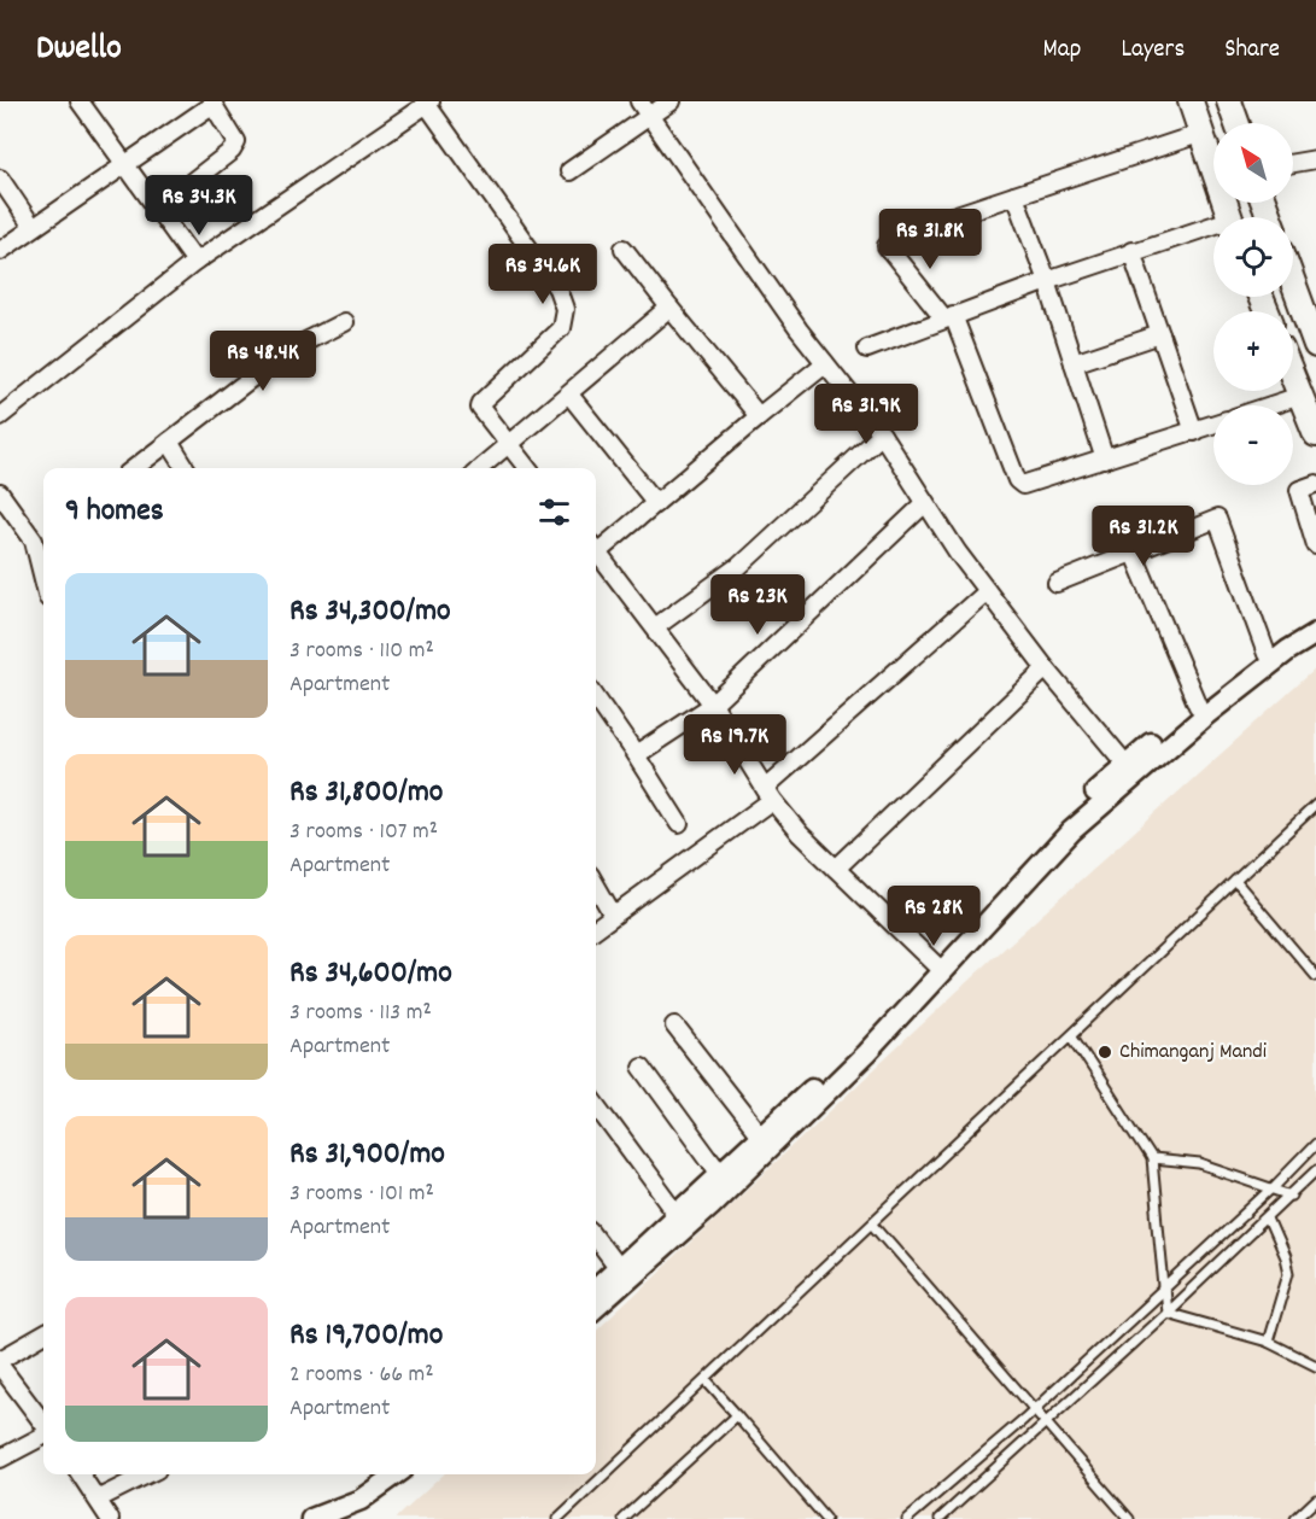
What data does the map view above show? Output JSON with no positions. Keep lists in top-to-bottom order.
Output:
{
  "places": ["Chimanganj Mandi"],
  "north": "top left",
  "page": {
    "header": "Dwello",
    "nav": ["Map", "Layers", "Share"],
    "map_buttons": ["+", "−"],
    "price": [
      "Rs 34.3K",
      "Rs 31.8K",
      "Rs 34.6K",
      "Rs 48.4K",
      "Rs 31.9K",
      "Rs 31.2K",
      "Rs 23K",
      "Rs 19.7K",
      "Rs 28K"
    ],
    "heading": "9 homes",
    "list": [
      {
        "name": "Rs 34,300/mo",
        "note": "3 rooms · 110 m² · Apartment"
      },
      {
        "name": "Rs 31,800/mo",
        "note": "3 rooms · 107 m² · Apartment"
      },
      {
        "name": "Rs 34,600/mo",
        "note": "3 rooms · 113 m² · Apartment"
      },
      {
        "name": "Rs 31,900/mo",
        "note": "3 rooms · 101 m² · Apartment"
      },
      {
        "name": "Rs 19,700/mo",
        "note": "2 rooms · 66 m² · Apartment"
      }
    ]
  }
}
